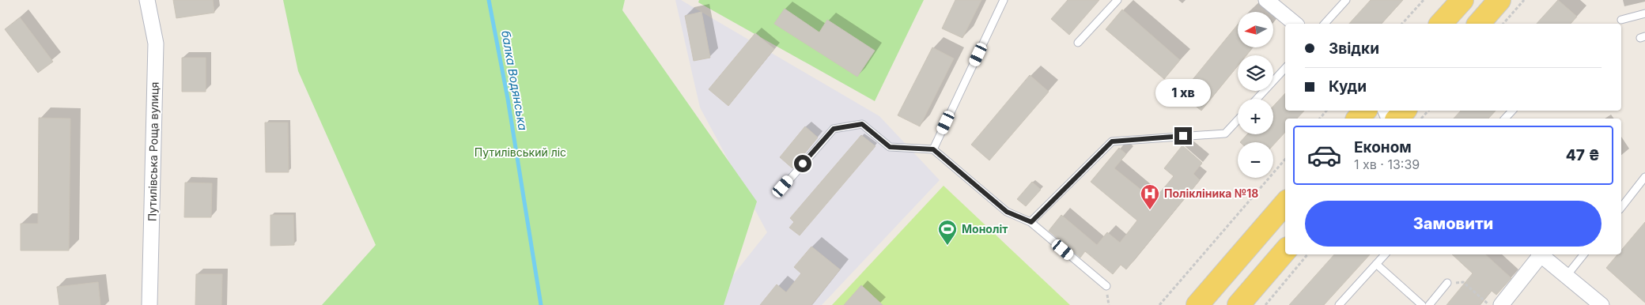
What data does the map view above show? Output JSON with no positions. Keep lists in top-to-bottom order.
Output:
{
  "streets": {
    "street": ["Путилівська Роща вулиця"]
  },
  "water": ["балка Водянська"],
  "parks": ["Путилівський ліс"],
  "places": {
    "hospital": ["Полікліника №18"],
    "sports": ["Моноліт"]
  },
  "north": "left",
  "page": {
    "map_buttons": ["+", "−"],
    "banner": ["Звідки", "Куди"],
    "bubble": "1 хв",
    "list": [
      {
        "name": "Економ",
        "note": "1 хв · 13:39",
        "value": "47 ₴"
      }
    ],
    "buttons": "Замовити"
  }
}
